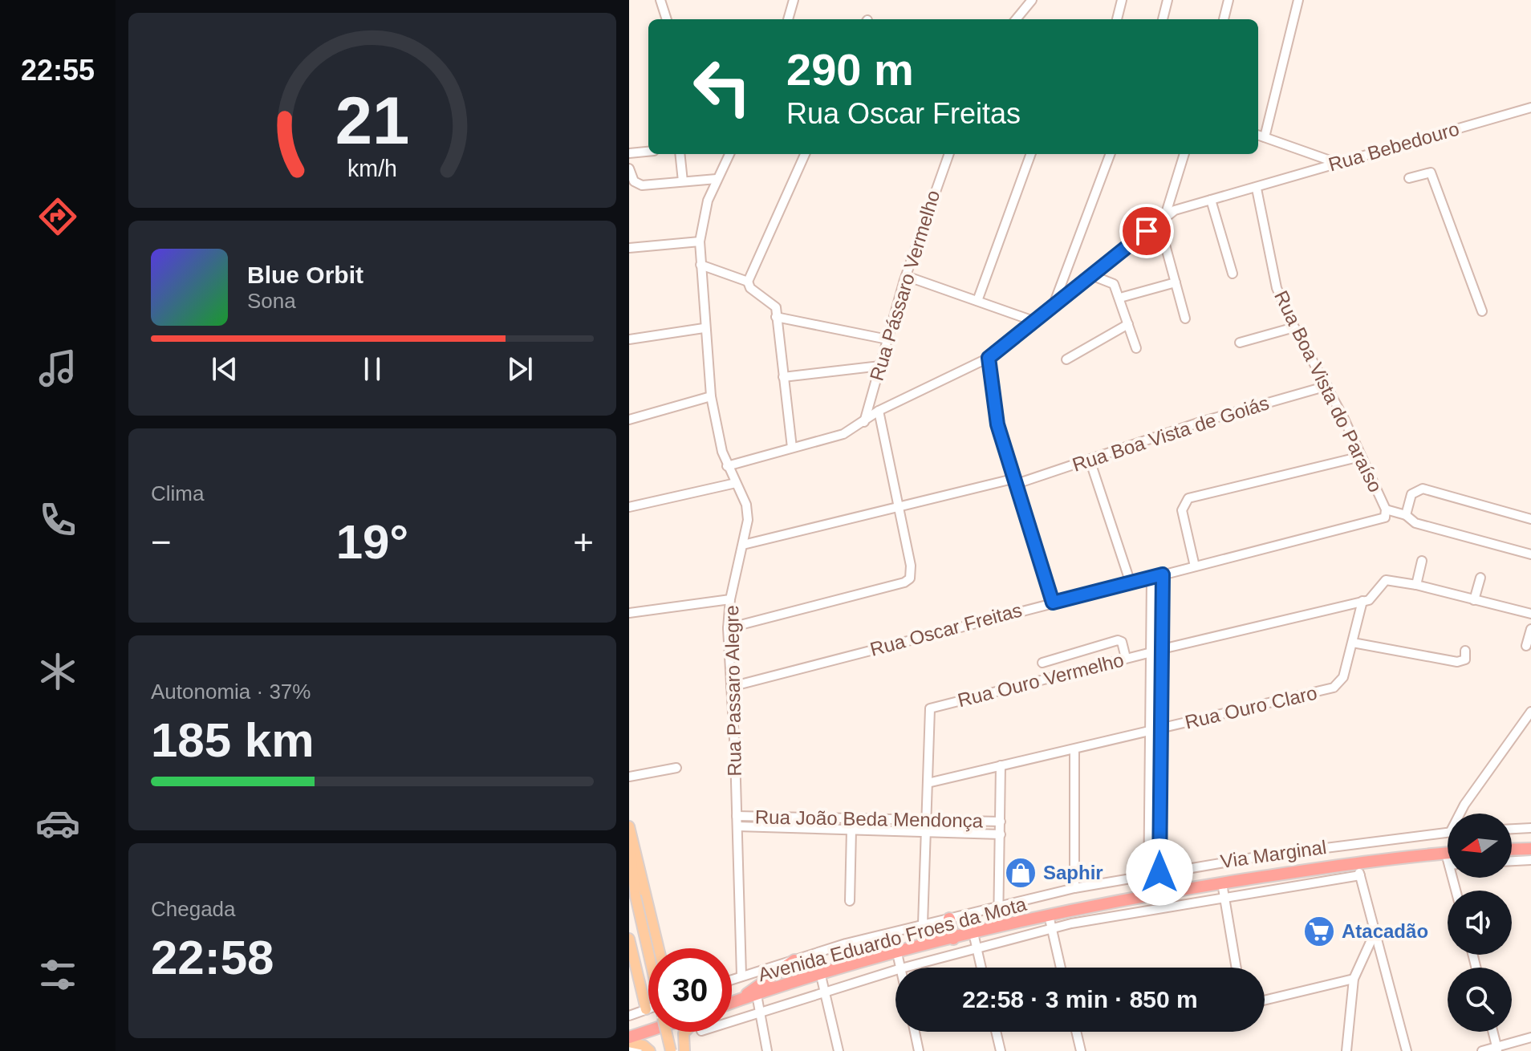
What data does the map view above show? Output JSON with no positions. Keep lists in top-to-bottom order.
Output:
{
  "streets": {
    "highway": ["Avenida Eduardo Froes da Mota"],
    "street": [
      "Rua Bebedouro",
      "Rua Pássaro Vermelho",
      "Rua Boa Vista do Paraíso",
      "Rua Boa Vista de Goiás",
      "Rua Oscar Freitas",
      "Rua Ouro Vermelho",
      "Rua Passaro Alegre",
      "Rua Ouro Claro",
      "Rua João Beda Mendonça",
      "Via Marginal"
    ]
  },
  "crossings": [
    ["Rua Bebedouro", "Rua Pássaro Vermelho"],
    ["Rua Bebedouro", "Rua Boa Vista do Paraíso"],
    ["Rua Bebedouro", "Rua Passaro Alegre"],
    ["Rua Boa Vista do Paraíso", "Rua Boa Vista de Goiás"],
    ["Rua Boa Vista do Paraíso", "Rua Oscar Freitas"],
    ["Rua Boa Vista de Goiás", "Rua Passaro Alegre"],
    ["Rua Oscar Freitas", "Rua Passaro Alegre"],
    ["Rua Ouro Vermelho", "Rua Ouro Claro"],
    ["Rua Passaro Alegre", "Rua João Beda Mendonça"],
    ["Rua Passaro Alegre", "Via Marginal"]
  ],
  "places": {
    "shop": ["Saphir"],
    "supermarket": ["Atacadão"]
  },
  "north": "left",
  "page": {
    "tabs": "22:55",
    "turn": ["290 m", "Rua Oscar Freitas"],
    "song": ["Blue Orbit", "Sona"],
    "tile": [
      "Clima",
      ["Autonomia · 37%", "185 km"],
      ["Chegada", "22:58"]
    ],
    "heat": ["−", "19°", "+"],
    "limit": "30",
    "trip": "22:58 · 3 min · 850 m",
    "gauge": ["21", "km/h"]
  }
}
